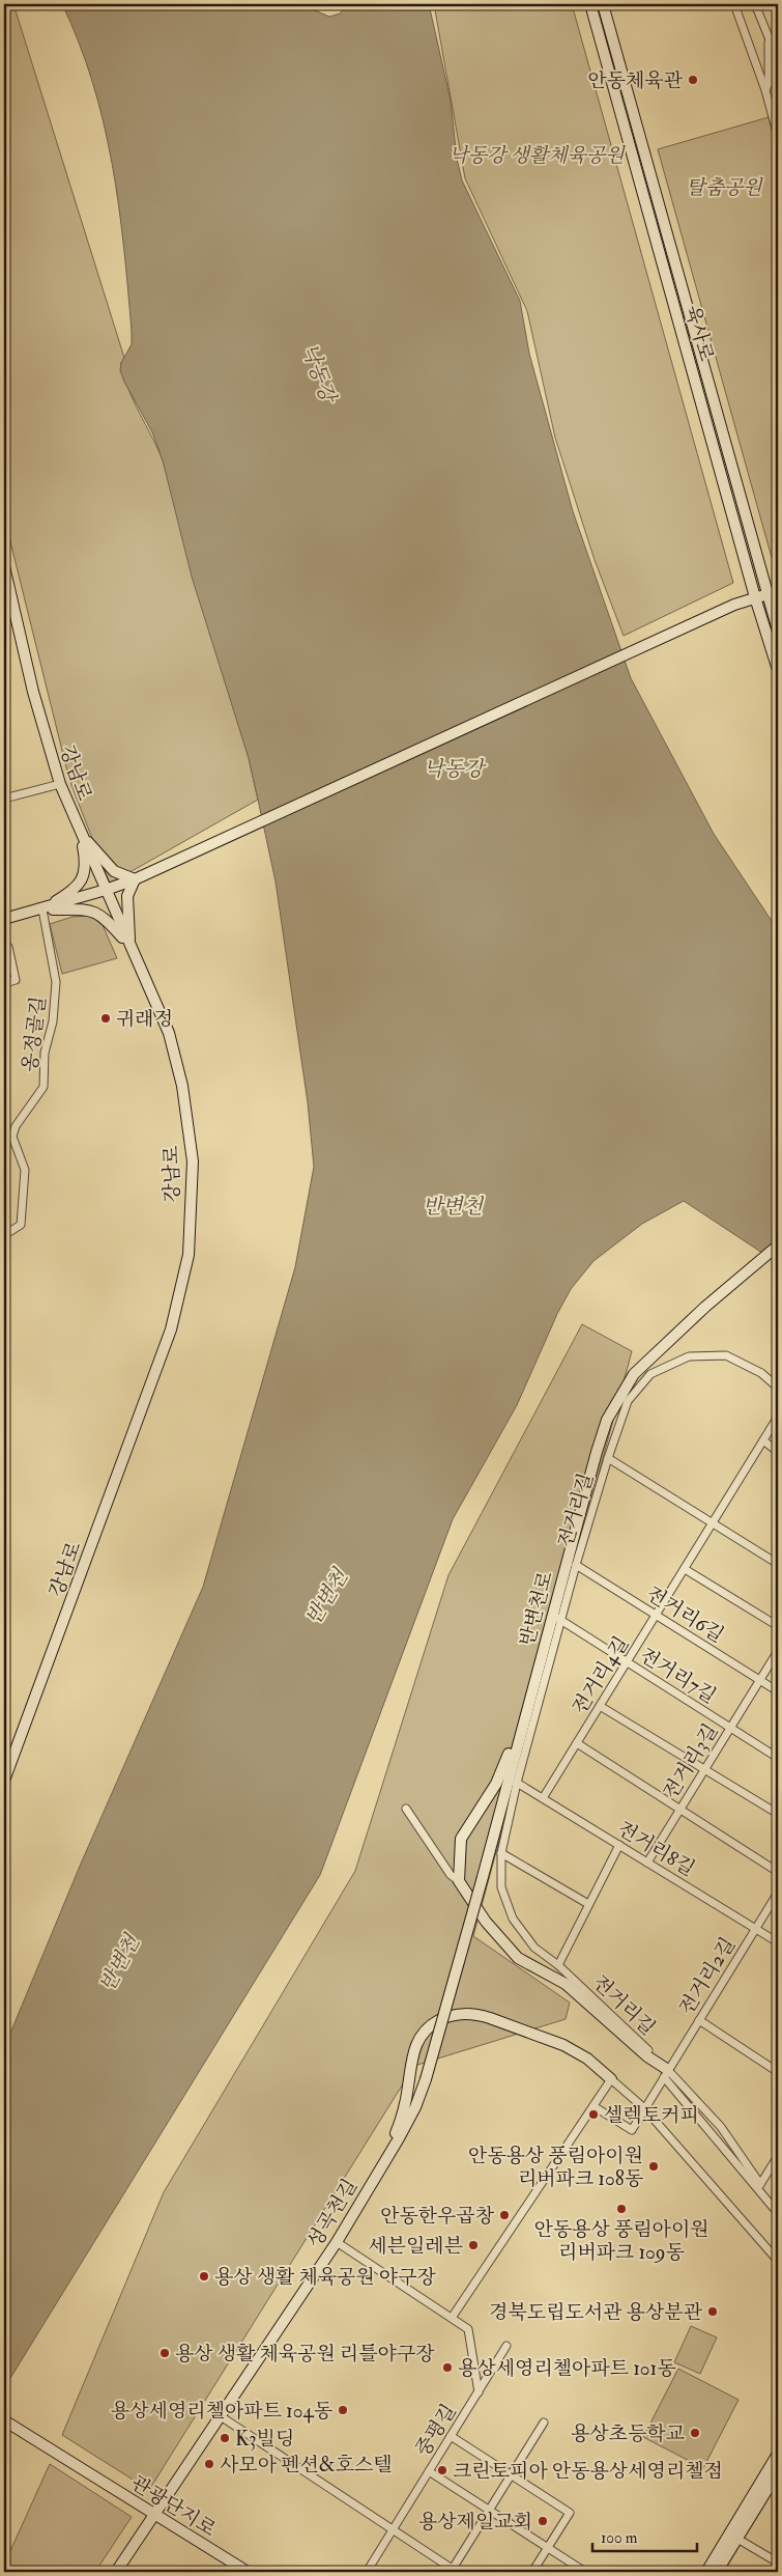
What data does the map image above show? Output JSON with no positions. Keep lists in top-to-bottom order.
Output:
{
  "streets": {
    "street": [
      "육사로",
      "강남로",
      "옹정골길",
      "전거리길",
      "반변천로",
      "전거리6길",
      "전거리4길",
      "전거리7길",
      "전거리3길",
      "전거리8길",
      "전거리2길",
      "성곡천길",
      "중평길",
      "관광단지로"
    ]
  },
  "crossings": [
    ["전거리길", "반변천로"],
    ["전거리길", "전거리6길"],
    ["전거리길", "전거리7길"],
    ["전거리길", "전거리8길"],
    ["전거리길", "전거리2길"],
    ["반변천로", "전거리7길"],
    ["반변천로", "성곡천길"],
    ["전거리6길", "전거리4길"],
    ["전거리6길", "전거리3길"],
    ["전거리4길", "전거리7길"],
    ["전거리4길", "전거리8길"],
    ["전거리7길", "전거리3길"],
    ["전거리3길", "전거리8길"],
    ["전거리8길", "전거리2길"],
    ["성곡천길", "관광단지로"]
  ],
  "water": ["낙동강", "반변천"],
  "parks": ["낙동강 생활체육공원", "탈춤공원"],
  "places": [
    "안동체육관",
    "귀래정",
    "셀렉토커피",
    "안동용상 풍림아이원 리버파크 108동",
    "안동용상 풍림아이원 리버파크 109동",
    "안동한우곱창",
    "세븐일레븐",
    "용상 생활 체육공원 야구장",
    "경북도립도서관 용상분관",
    "용상 생활 체육공원 리틀야구장",
    "용상세영리첼아파트 101동",
    "용상세영리첼아파트 104동",
    "용상초등학교",
    "K3빌딩",
    "사모아 펜션&호스텔",
    "크린토피아 안동용상세영리첼점",
    "용상제일교회"
  ],
  "scale_bar": "100 m"
}
